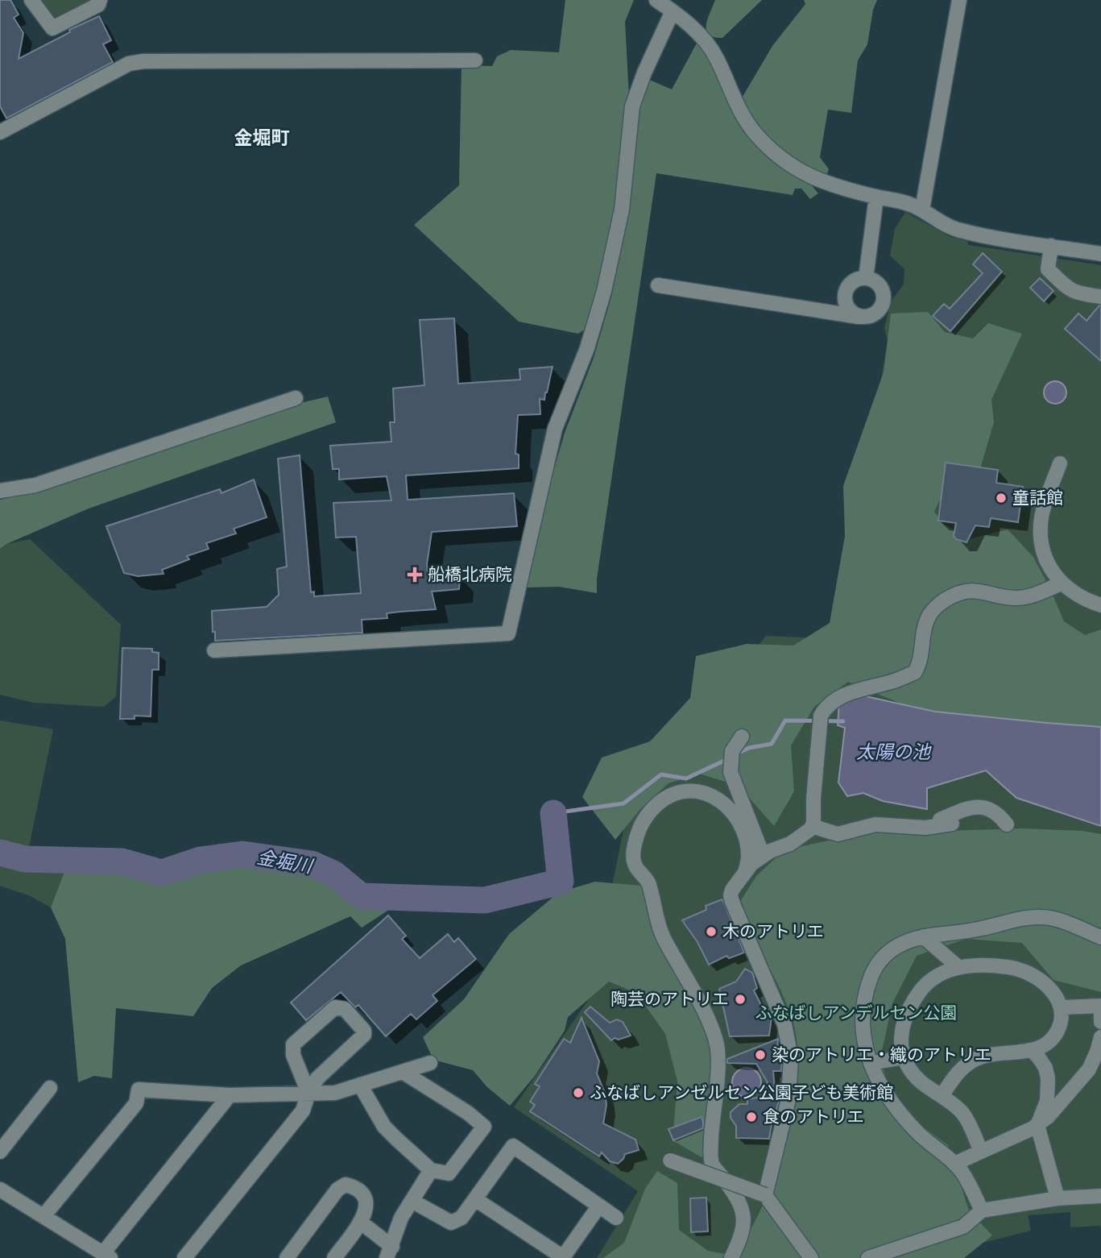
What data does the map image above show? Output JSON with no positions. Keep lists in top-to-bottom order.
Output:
{
  "districts": ["金堀町"],
  "water": ["太陽の池", "金堀川"],
  "parks": ["ふなばしアンデルセン公園"],
  "places": {
    "other": [
      "童話館",
      "木のアトリエ",
      "陶芸のアトリエ",
      "染のアトリエ・織のアトリエ",
      "ふなばしアンゼルセン公園子ども美術館",
      "食のアトリエ"
    ],
    "health": ["船橋北病院"]
  }
}
